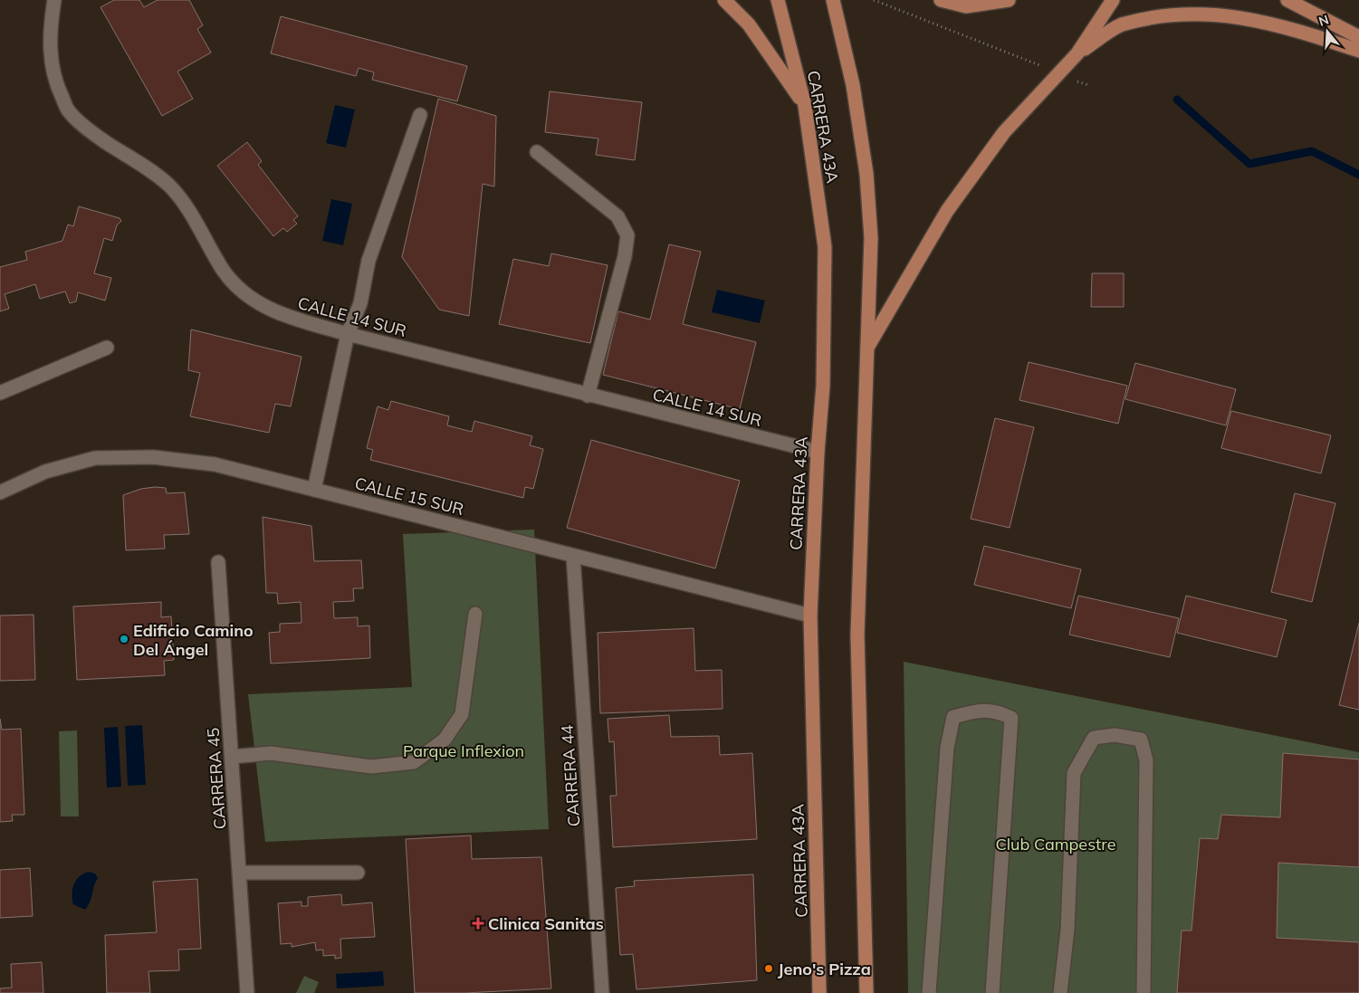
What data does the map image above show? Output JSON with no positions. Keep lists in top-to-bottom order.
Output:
{
  "streets": {
    "main road": ["CARRERA 43A"],
    "street": [
      "CALLE 14 SUR",
      "CALLE 15 SUR",
      "CARRERA 44",
      "CARRERA 45"
    ]
  },
  "crossings": [
    ["CARRERA 43A", "CALLE 14 SUR"],
    ["CARRERA 43A", "CALLE 15 SUR"],
    ["CALLE 15 SUR", "CARRERA 44"]
  ],
  "parks": ["Parque Inflexion", "Club Campestre"],
  "places": {
    "other": ["Edificio Camino Del Ángel", "Jeno's Pizza"],
    "health": ["Clinica Sanitas"]
  },
  "north": "top"
}
